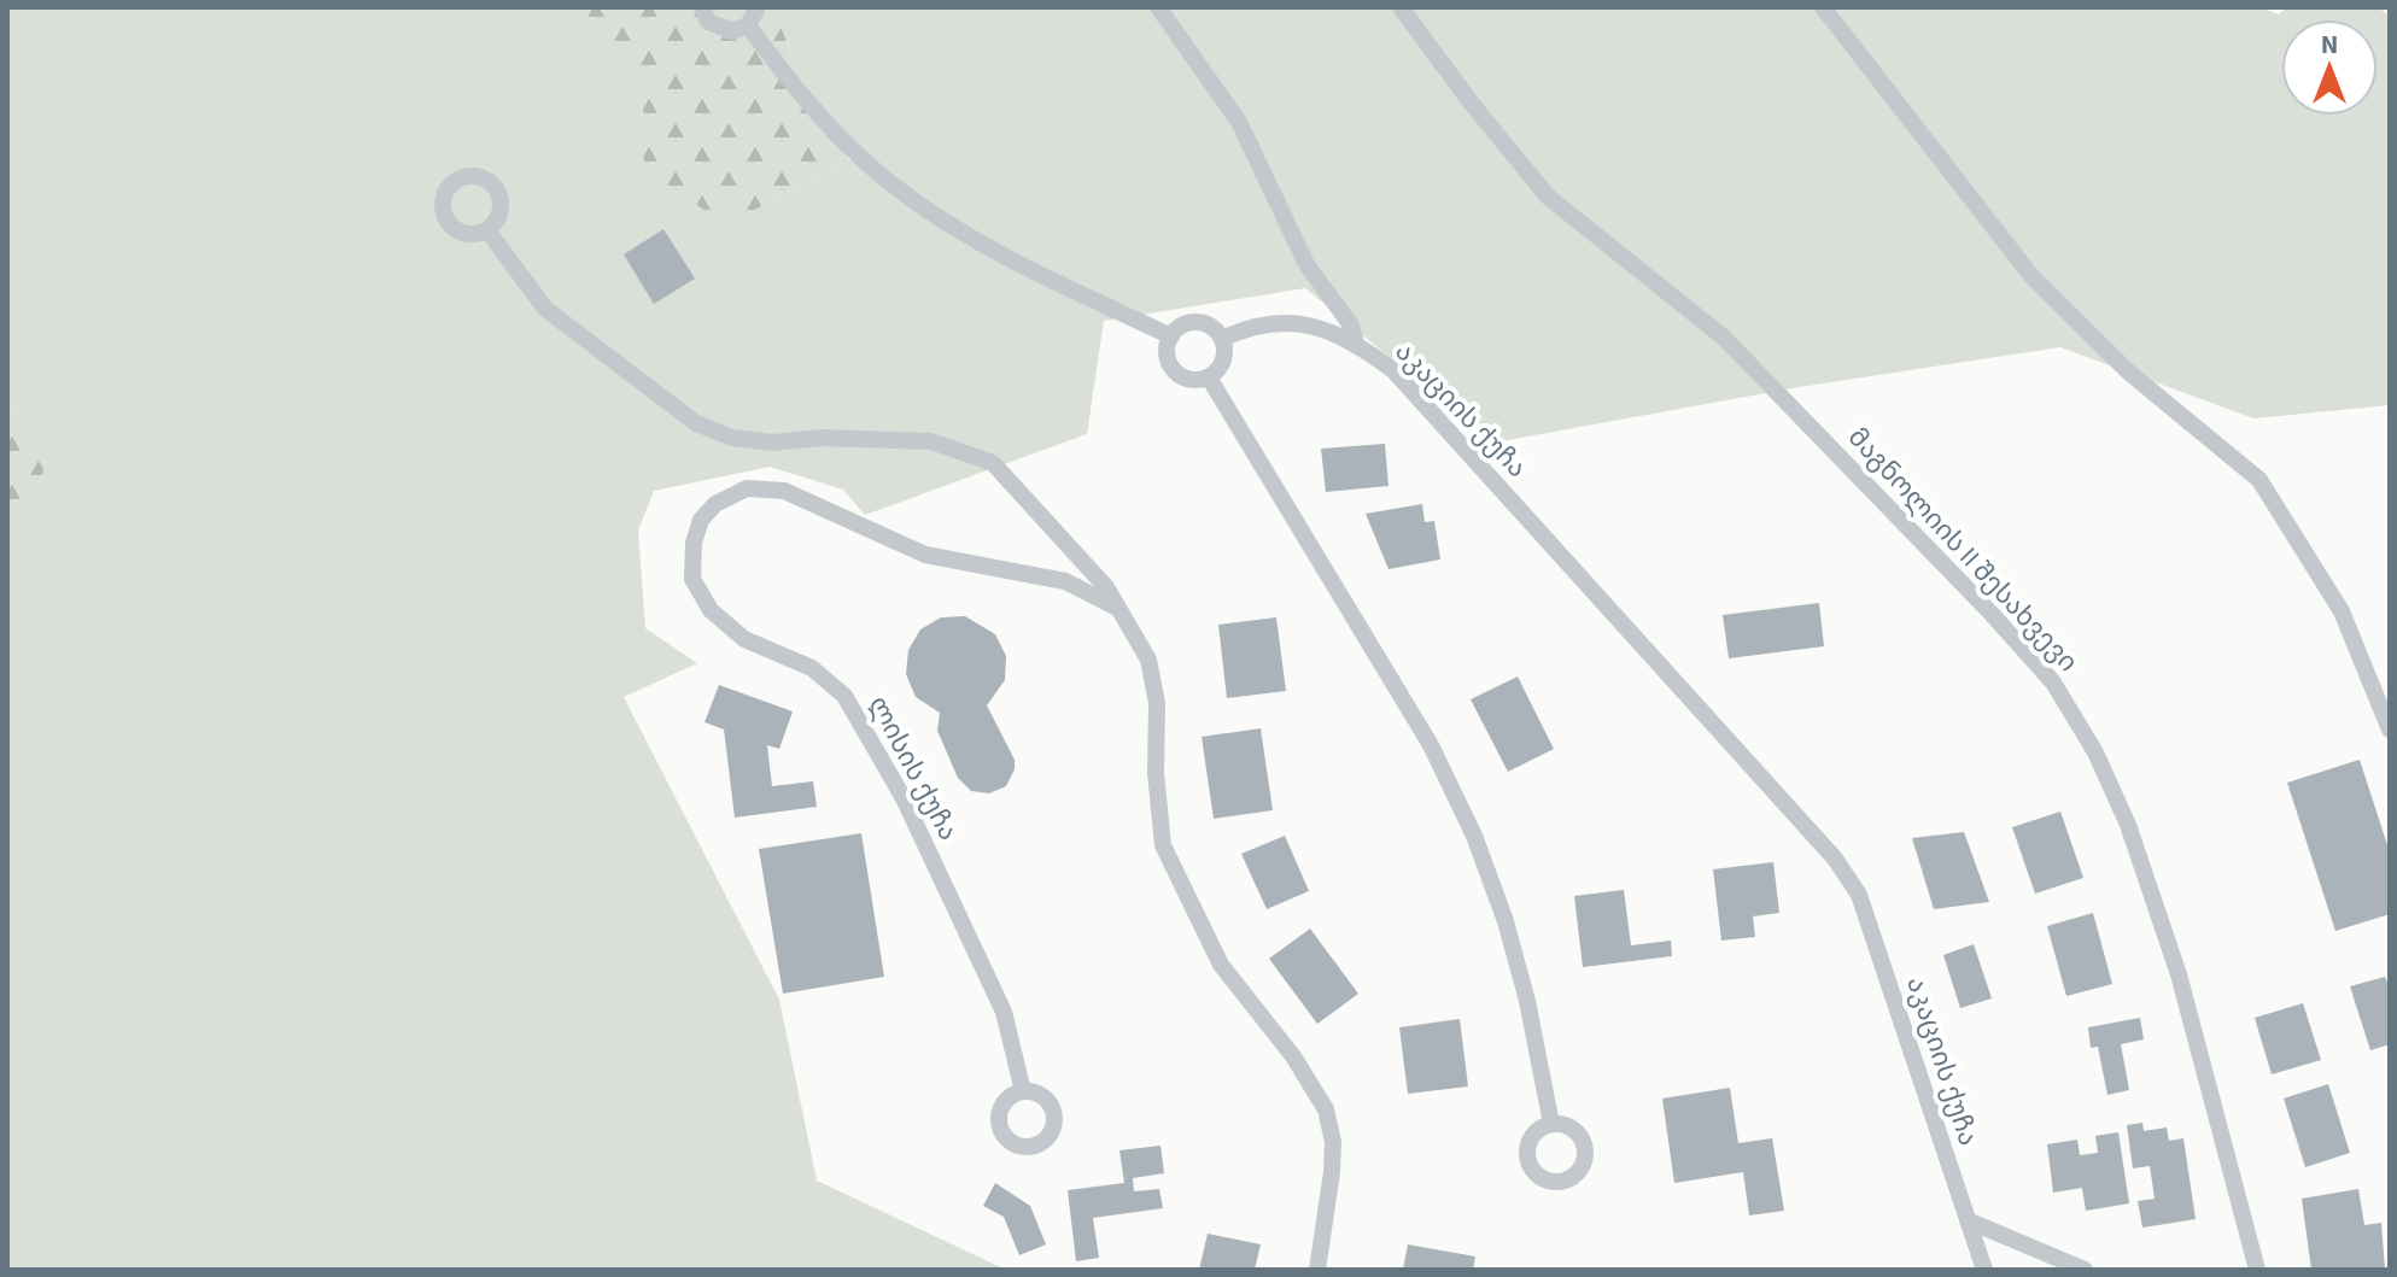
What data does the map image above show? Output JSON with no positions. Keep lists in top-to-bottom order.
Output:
{
  "streets": {
    "street": ["აკაციის ქუჩა", "მაგნოლიის II შესახვევი", "ლისის ქუჩა"]
  },
  "north": "top"
}
